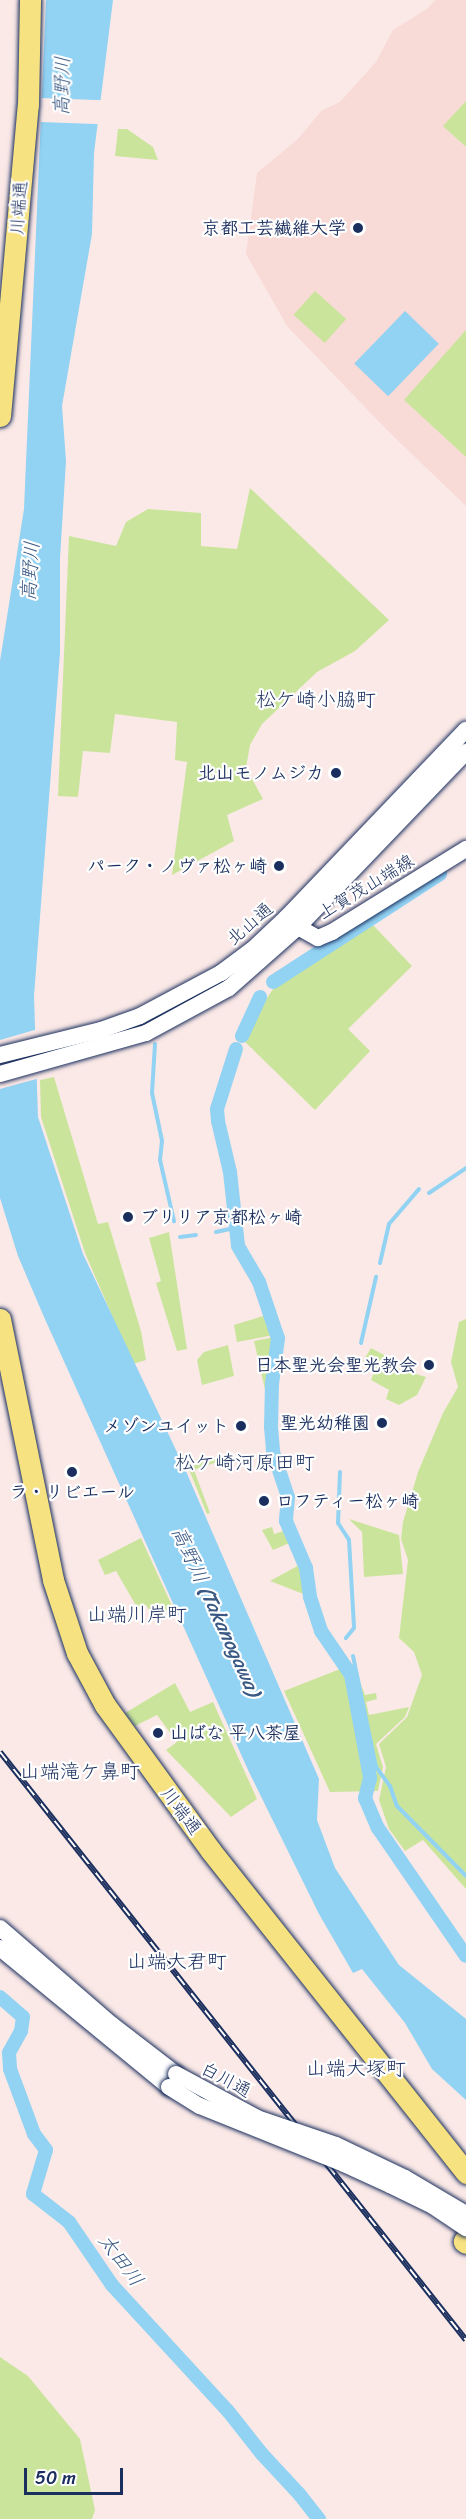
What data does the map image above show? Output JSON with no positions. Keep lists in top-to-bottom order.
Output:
{
  "streets": {
    "highway": ["川端通"],
    "street": ["上賀茂山端線", "北山通", "白川通"]
  },
  "crossings": [
    ["上賀茂山端線", "北山通"]
  ],
  "districts": [
    "松ケ崎小脇町",
    "松ケ崎河原田町",
    "山端川岸町",
    "山端滝ケ鼻町",
    "山端大君町",
    "山端大塚町"
  ],
  "water": ["高野川", "高野川 (Takanogawa)", "太田川"],
  "places": [
    "京都工芸繊維大学",
    "北山モノムジカ",
    "パーク・ノヴァ松ヶ崎",
    "ブリリア京都松ヶ崎",
    "日本聖光会聖光教会",
    "聖光幼稚園",
    "メゾンユイット",
    "ラ・リビエール",
    "ロフティー松ヶ崎",
    "山ばな 平八茶屋"
  ],
  "scale_bar": "50 m"
}
